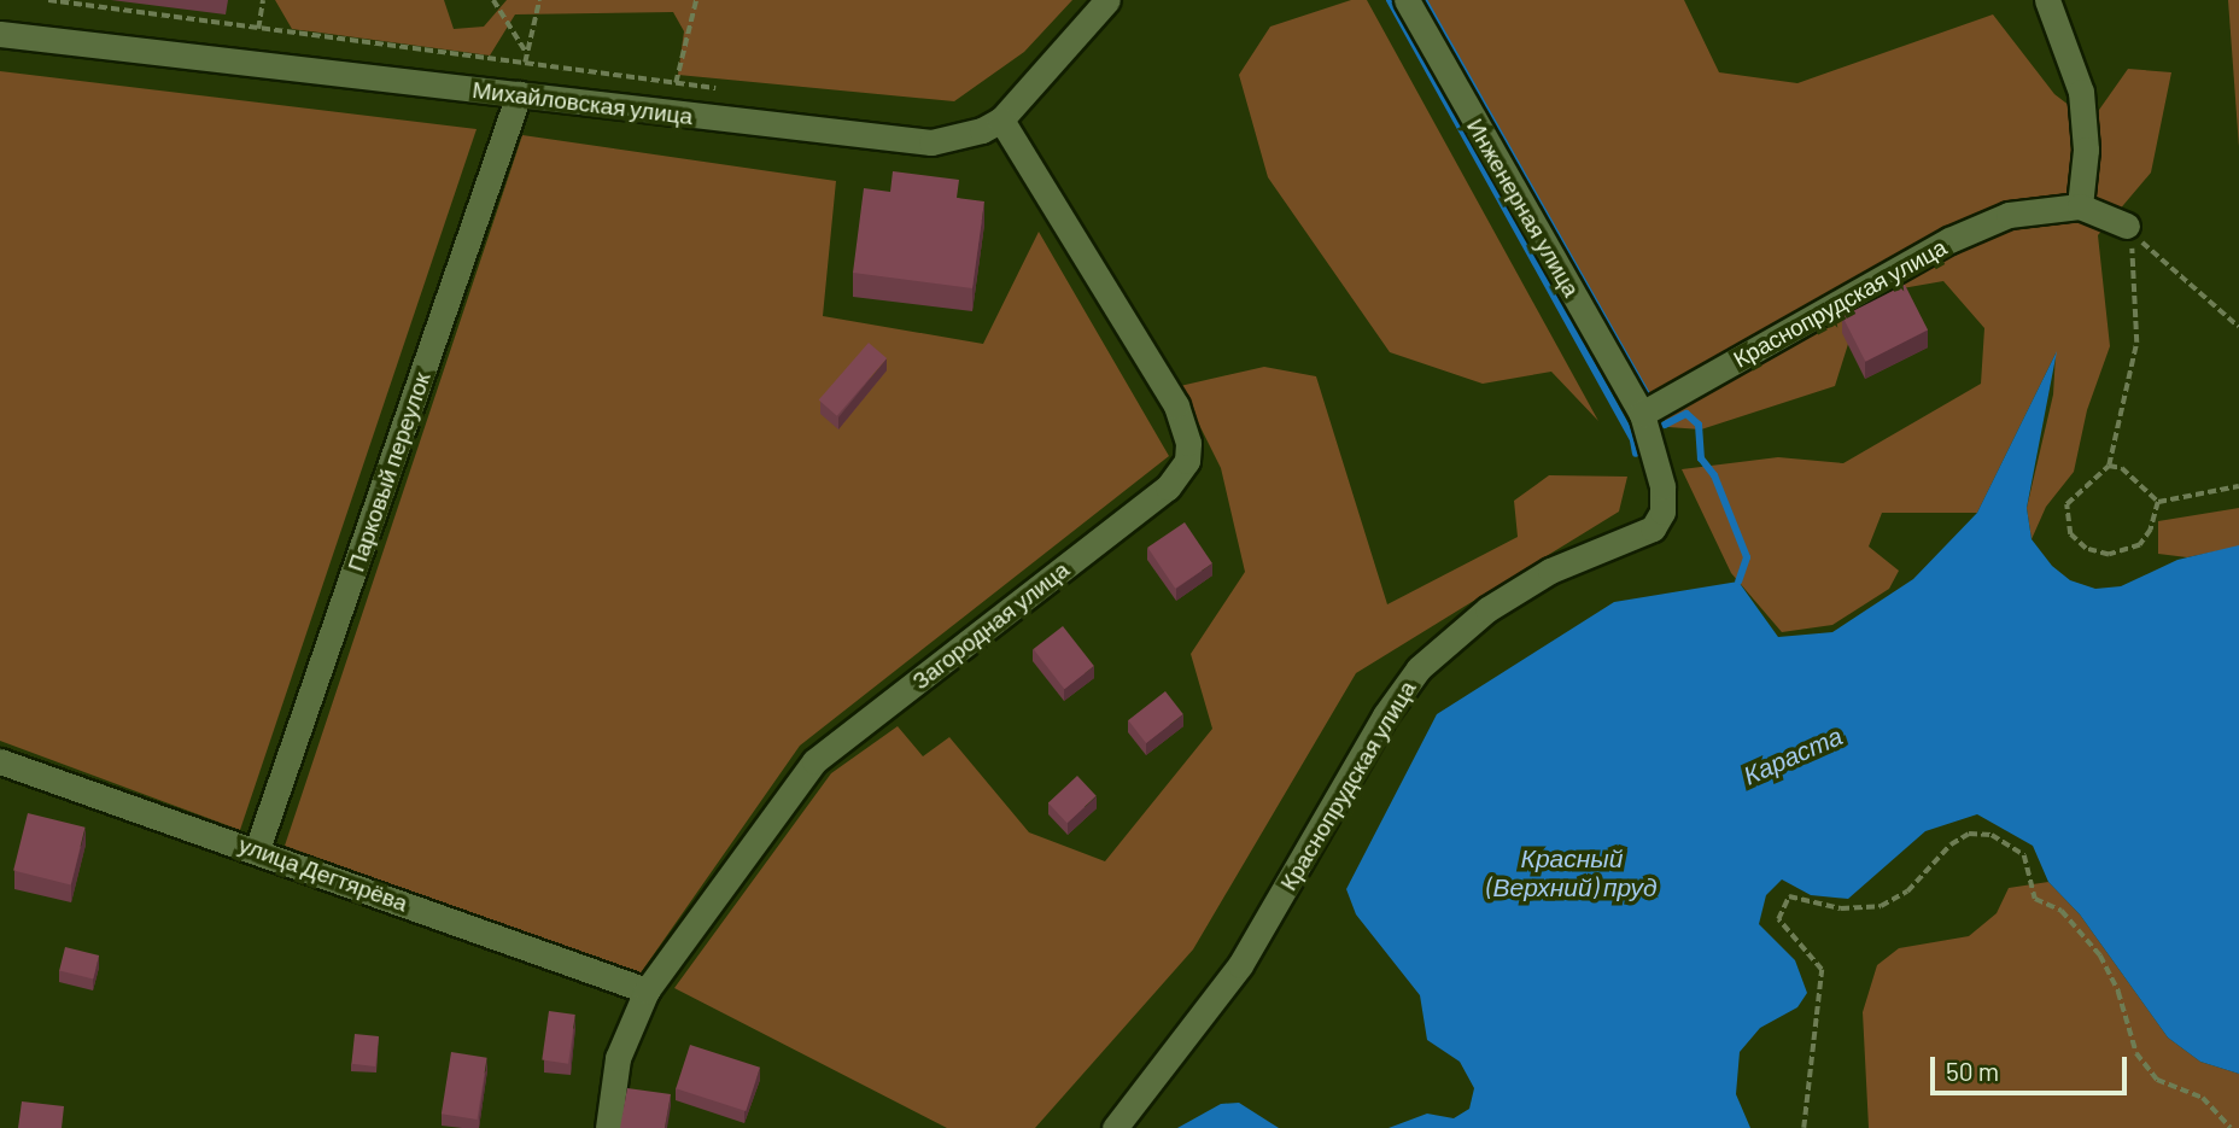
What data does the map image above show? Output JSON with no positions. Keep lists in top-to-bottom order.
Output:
{
  "streets": {
    "street": [
      "Михайловская улица",
      "Инженерная улица",
      "Краснопрудская улица",
      "Парковый переулок",
      "Загородная улица",
      "улица Дегтярёва"
    ]
  },
  "crossings": [
    ["Михайловская улица", "Парковый переулок"],
    ["Михайловская улица", "Загородная улица"],
    ["Инженерная улица", "Краснопрудская улица"],
    ["Парковый переулок", "улица Дегтярёва"],
    ["Загородная улица", "улица Дегтярёва"]
  ],
  "water": ["Караста", "Красный (Верхний) пруд"],
  "scale_bar": "50 m"
}
